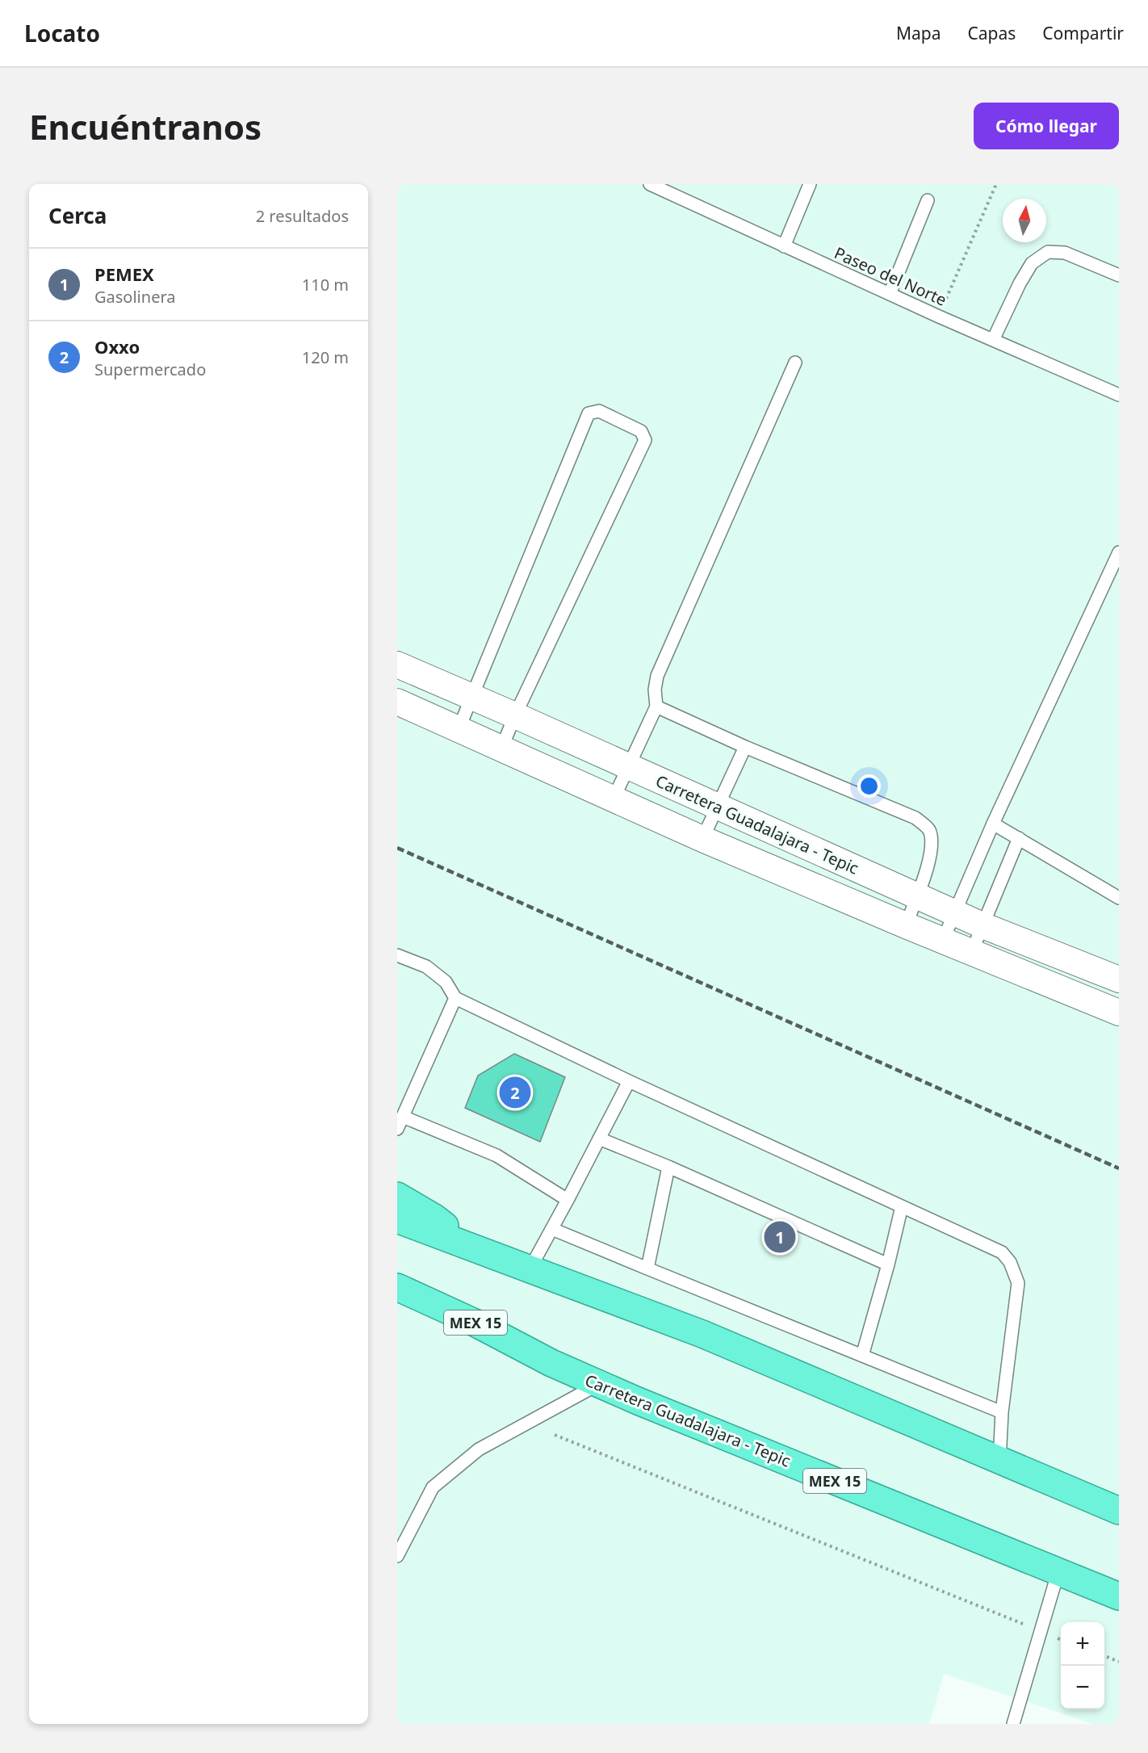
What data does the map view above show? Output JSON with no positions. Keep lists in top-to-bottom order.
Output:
{
  "streets": {
    "highway": ["Carretera Guadalajara - Tepic", "MEX 15"],
    "lane": ["Paseo del Norte"]
  },
  "north": "top",
  "page": {
    "header": "Locato",
    "nav": ["Mapa", "Capas", "Compartir"],
    "buttons": "Cómo llegar",
    "title": "Encuéntranos",
    "heading": ["Cerca", "2 resultados"],
    "list": [
      {
        "mark": "1",
        "name": "PEMEX",
        "note": "Gasolinera",
        "value": "110 m"
      },
      {
        "mark": "2",
        "name": "Oxxo",
        "note": "Supermercado",
        "value": "120 m"
      }
    ],
    "pins": ["2", "1"],
    "map_buttons": ["+", "−"]
  }
}
